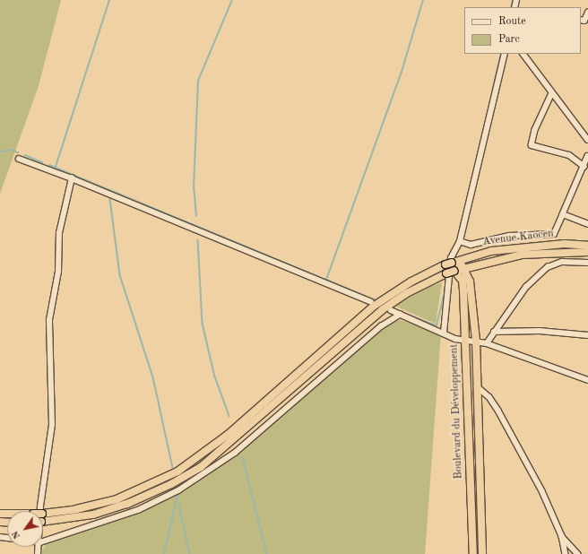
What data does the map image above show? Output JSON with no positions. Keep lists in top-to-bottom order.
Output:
{
  "streets": {
    "highway": ["Avenue Kaocen", "Boulevard du Développement"]
  },
  "crossings": [
    ["Avenue Kaocen", "Boulevard du Développement"]
  ],
  "legend": ["Route", "Parc"],
  "north": "bottom left"
}
